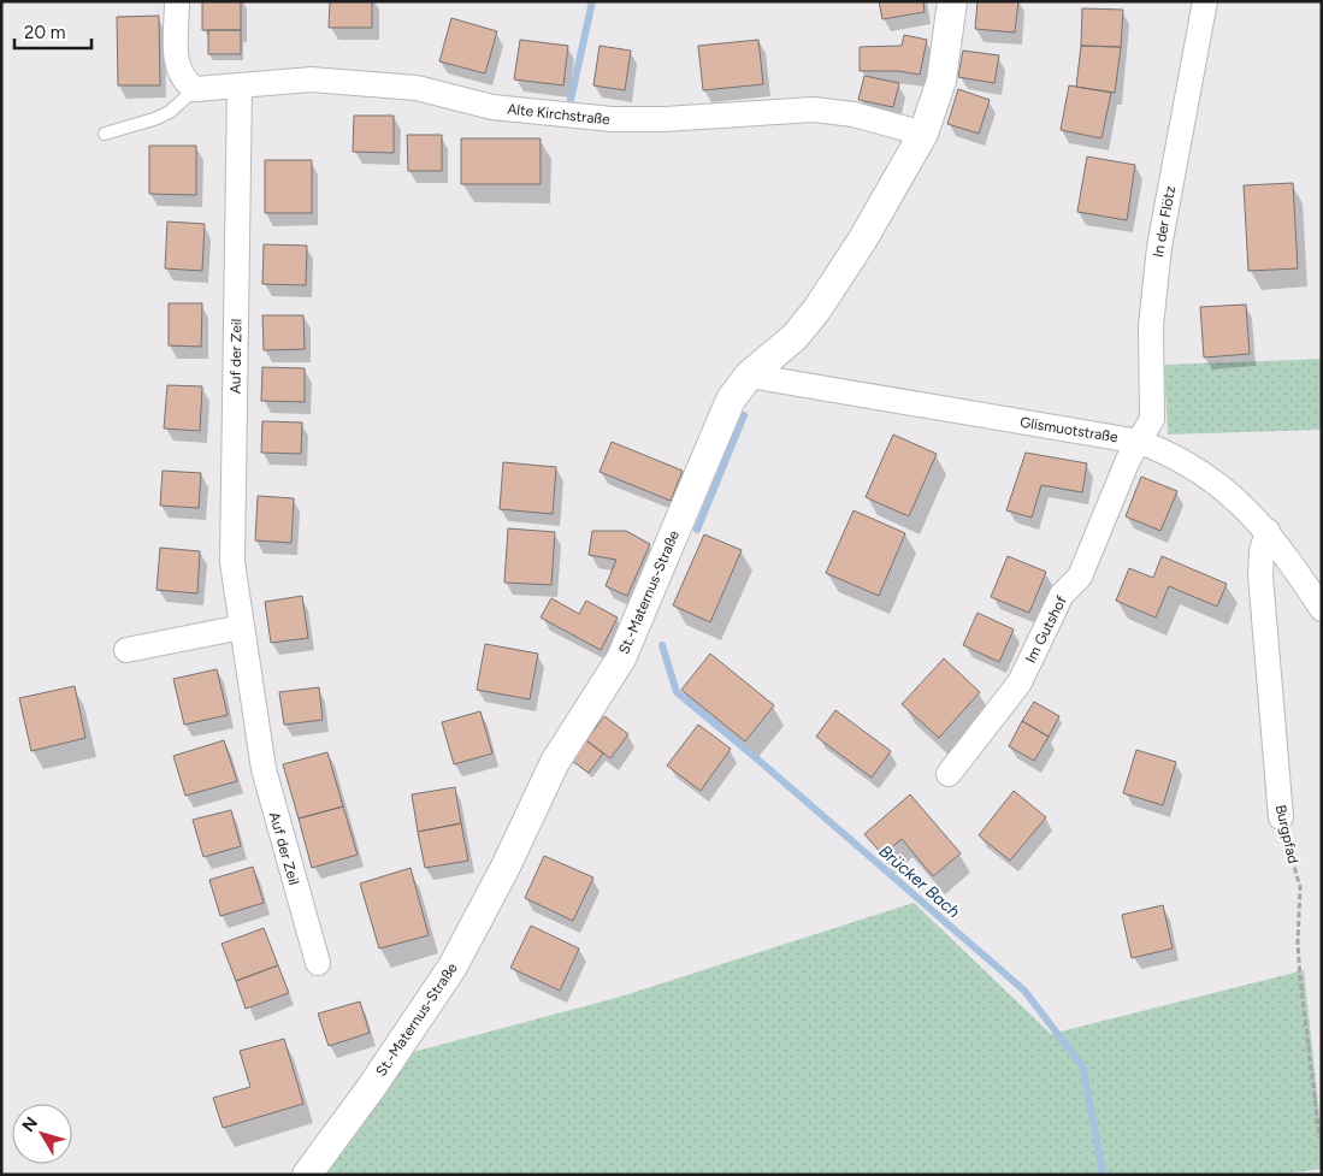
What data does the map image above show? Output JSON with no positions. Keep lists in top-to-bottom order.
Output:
{
  "streets": {
    "street": [
      "Alte Kirchstraße",
      "In der Flötz",
      "Auf der Zeil",
      "Glismuotstraße",
      "St.-Maternus-Straße",
      "Im Gutshof",
      "Burgpfad"
    ]
  },
  "crossings": [
    ["Alte Kirchstraße", "Auf der Zeil"],
    ["Alte Kirchstraße", "St.-Maternus-Straße"],
    ["In der Flötz", "Glismuotstraße"],
    ["In der Flötz", "Im Gutshof"],
    ["Glismuotstraße", "St.-Maternus-Straße"],
    ["Glismuotstraße", "Im Gutshof"],
    ["Glismuotstraße", "Burgpfad"]
  ],
  "water": ["Brücker Bach"],
  "scale_bar": "20 m",
  "north": "top left"
}
